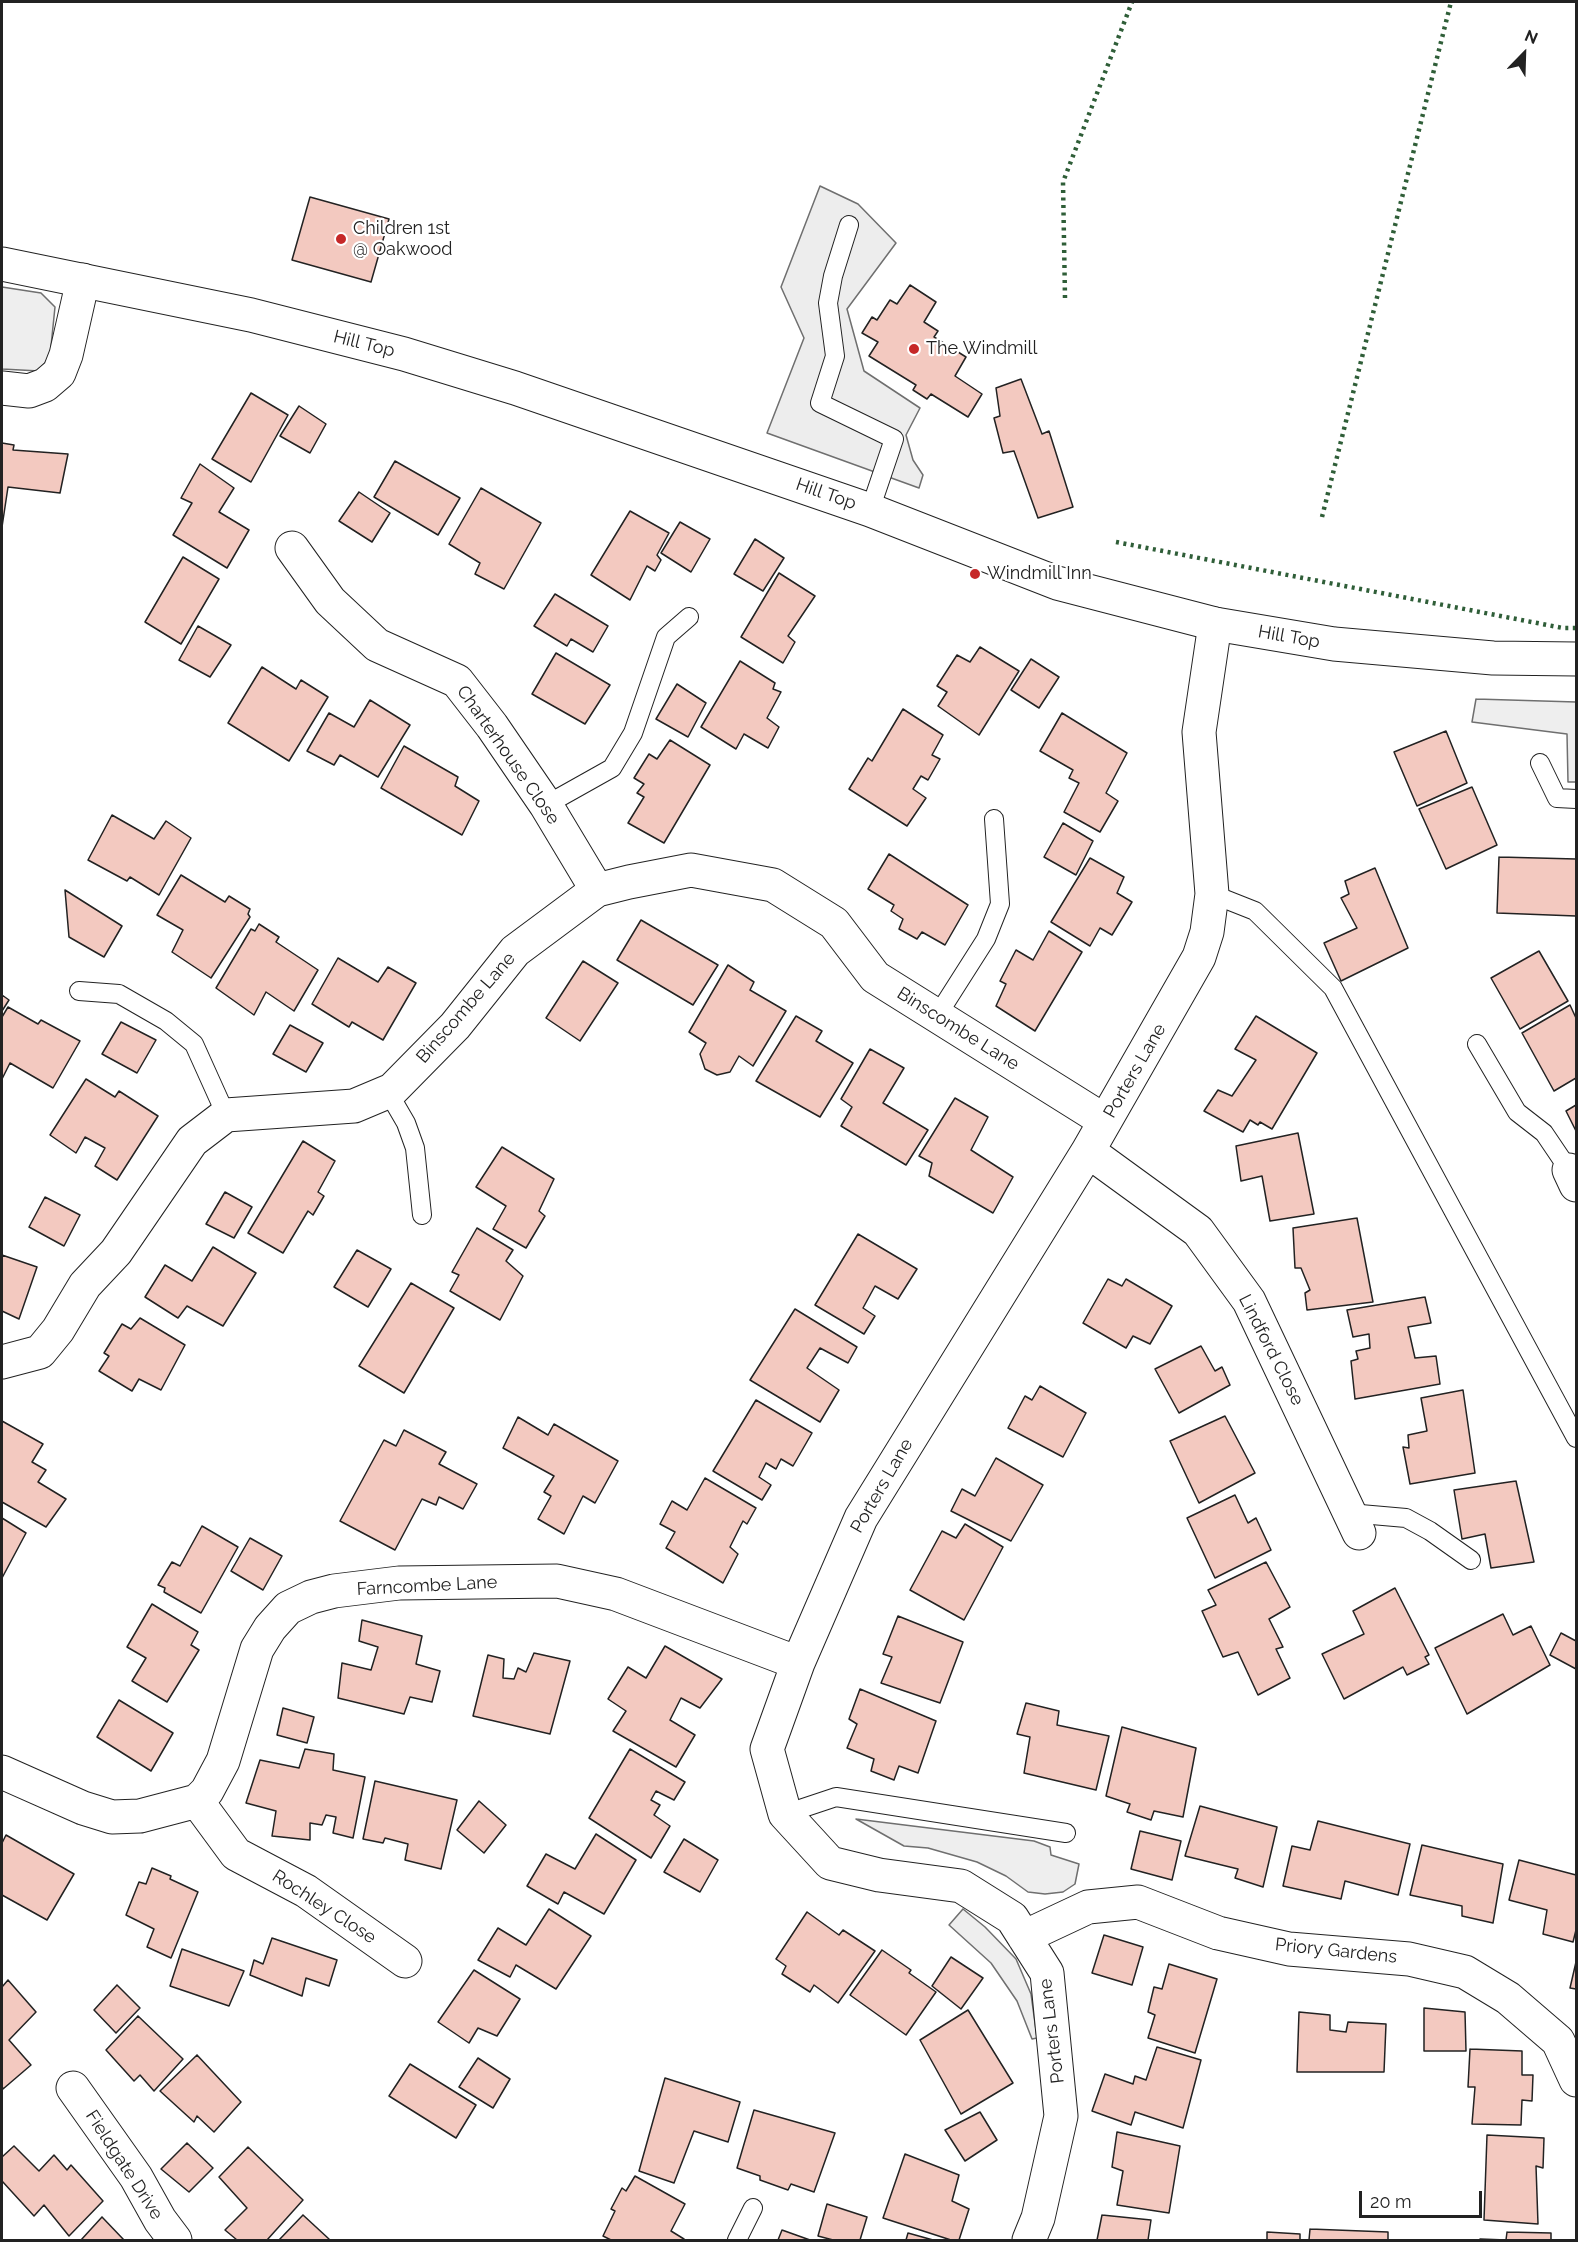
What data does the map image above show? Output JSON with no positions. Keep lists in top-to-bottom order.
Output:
{
  "streets": {
    "street": [
      "Hill Top",
      "Charterhouse Close",
      "Binscombe Lane",
      "Porters Lane",
      "Lindford Close",
      "Farncombe Lane",
      "Rochley Close",
      "Priory Gardens",
      "Fieldgate Drive"
    ]
  },
  "crossings": [
    ["Hill Top", "Porters Lane"],
    ["Charterhouse Close", "Binscombe Lane"],
    ["Binscombe Lane", "Porters Lane"],
    ["Porters Lane", "Lindford Close"],
    ["Porters Lane", "Farncombe Lane"],
    ["Porters Lane", "Priory Gardens"],
    ["Farncombe Lane", "Rochley Close"]
  ],
  "places": ["Children 1st @ Oakwood", "The Windmill", "Windmill Inn"],
  "scale_bar": "20 m",
  "north": "top right"
}
